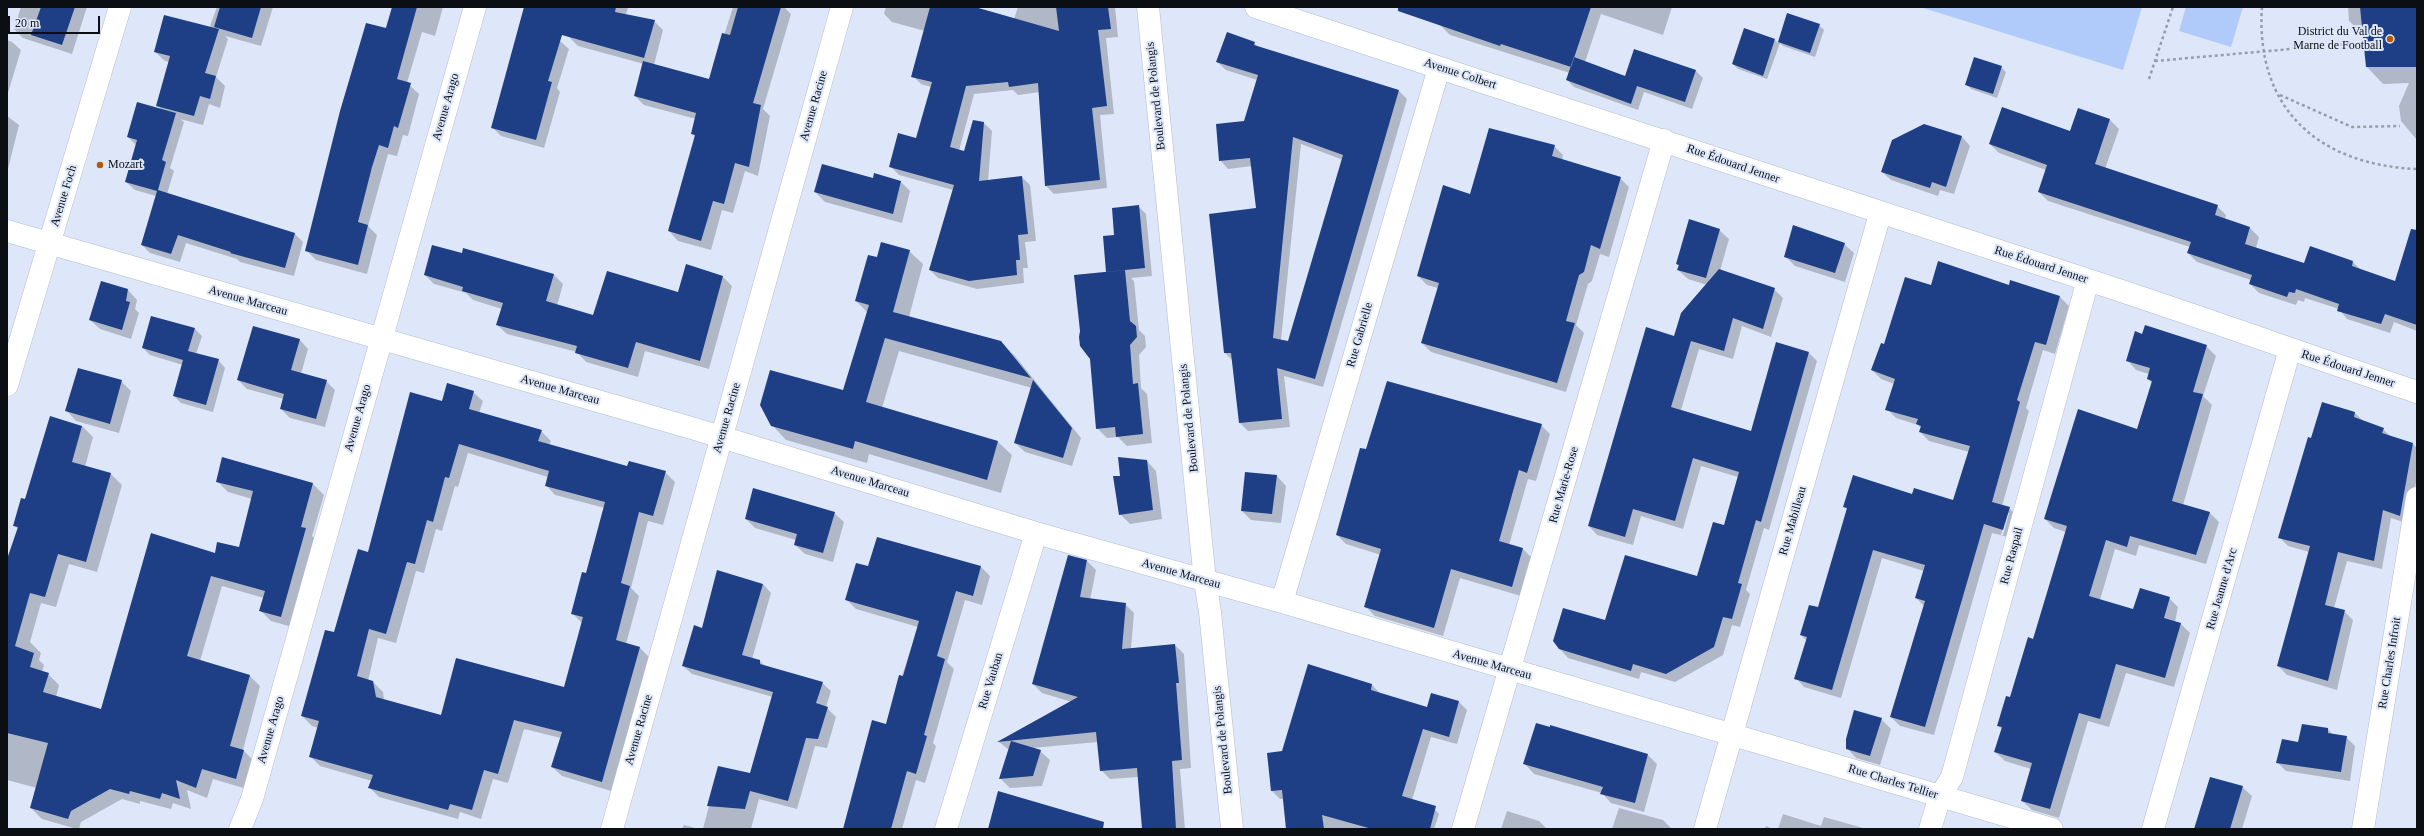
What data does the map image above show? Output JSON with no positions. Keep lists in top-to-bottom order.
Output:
{
  "streets": {
    "street": [
      "Avenue Colbert",
      "Boulevard de Polangis",
      "Avenue Racine",
      "Avenue Arago",
      "Rue Édouard Jenner",
      "Avenue Foch",
      "Avenue Marceau",
      "Rue Gabrielle",
      "Rue Marie-Rose",
      "Rue Mabilleau",
      "Rue Raspail",
      "Rue Jeanne d'Arc",
      "Rue Charles Infroit",
      "Rue Vauban",
      "Rue Charles Tellier"
    ]
  },
  "crossings": [
    ["Avenue Colbert", "Rue Édouard Jenner"],
    ["Avenue Colbert", "Rue Gabrielle"],
    ["Avenue Colbert", "Rue Marie-Rose"],
    ["Boulevard de Polangis", "Avenue Marceau"],
    ["Avenue Racine", "Avenue Marceau"],
    ["Avenue Arago", "Avenue Marceau"],
    ["Rue Édouard Jenner", "Rue Marie-Rose"],
    ["Rue Édouard Jenner", "Rue Mabilleau"],
    ["Rue Édouard Jenner", "Rue Raspail"],
    ["Rue Édouard Jenner", "Rue Jeanne d'Arc"],
    ["Avenue Foch", "Avenue Marceau"],
    ["Avenue Marceau", "Rue Gabrielle"],
    ["Avenue Marceau", "Rue Marie-Rose"],
    ["Avenue Marceau", "Rue Mabilleau"],
    ["Avenue Marceau", "Rue Vauban"],
    ["Avenue Marceau", "Rue Charles Tellier"],
    ["Rue Mabilleau", "Rue Charles Tellier"],
    ["Rue Raspail", "Rue Charles Tellier"]
  ],
  "places": ["District du Val de Marne de Football", "Mozart"],
  "scale_bar": "20 m"
}
